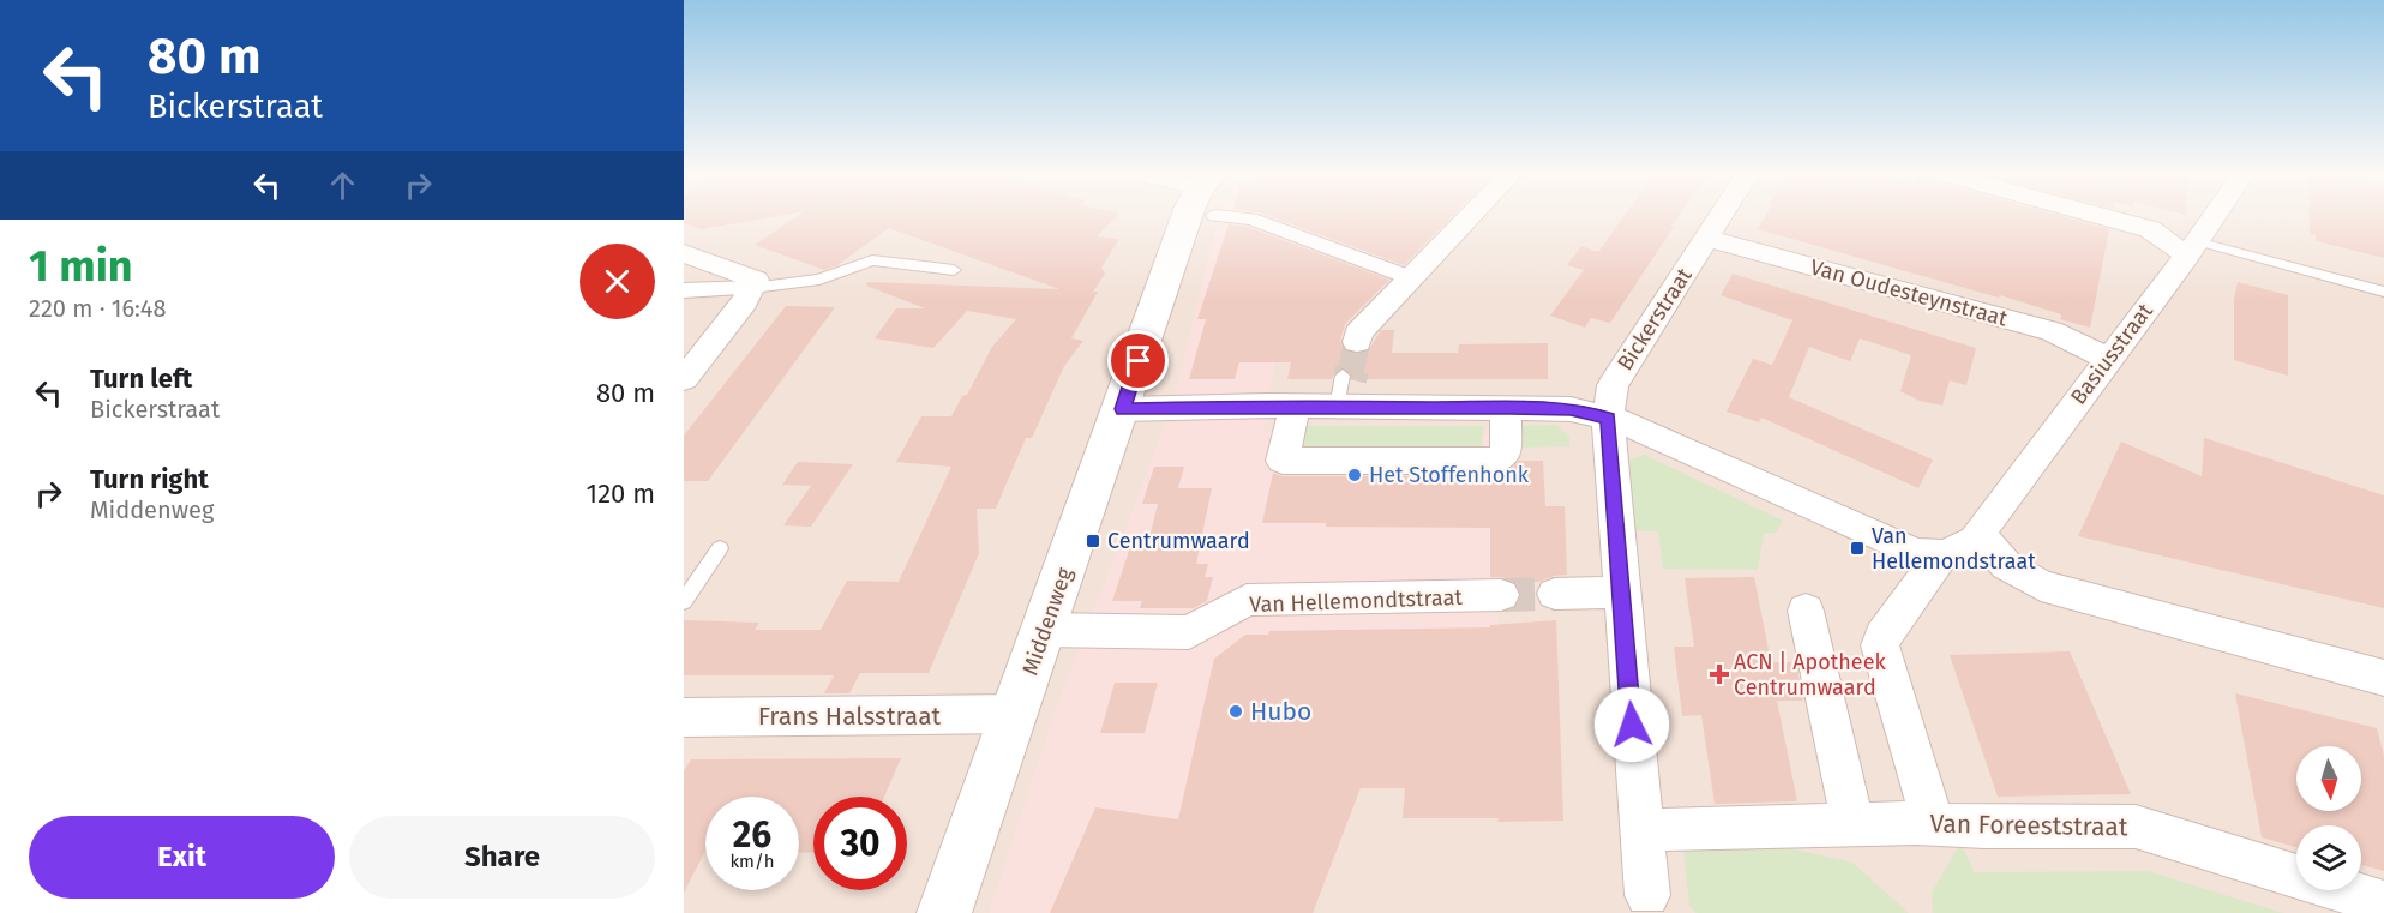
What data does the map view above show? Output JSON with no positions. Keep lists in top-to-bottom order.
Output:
{
  "streets": {
    "street": [
      "Van Oudesteynstraat",
      "Bickerstraat",
      "Basiusstraat",
      "Van Hellemondtstraat",
      "Middenweg",
      "Frans Halsstraat",
      "Van Foreeststraat"
    ]
  },
  "crossings": [
    ["Van Oudesteynstraat", "Bickerstraat"],
    ["Van Oudesteynstraat", "Basiusstraat"],
    ["Basiusstraat", "Van Foreeststraat"],
    ["Van Hellemondtstraat", "Middenweg"],
    ["Middenweg", "Frans Halsstraat"]
  ],
  "places": {
    "other": ["Het Stoffenhonk", "Hubo"],
    "transit": ["Centrumwaard", "Van Hellemondstraat"],
    "health": ["ACN | Apotheek Centrumwaard"]
  },
  "north": "bottom",
  "page": {
    "turn": ["80 m", "Bickerstraat"],
    "heading": ["1 min", "220 m · 16:48"],
    "list": [
      {
        "name": "Turn left",
        "note": "Bickerstraat",
        "value": "80 m"
      },
      {
        "name": "Turn right",
        "note": "Middenweg",
        "value": "120 m"
      }
    ],
    "speed": "26 km/h",
    "limit": "30",
    "buttons": ["Exit", "Share"]
  }
}
